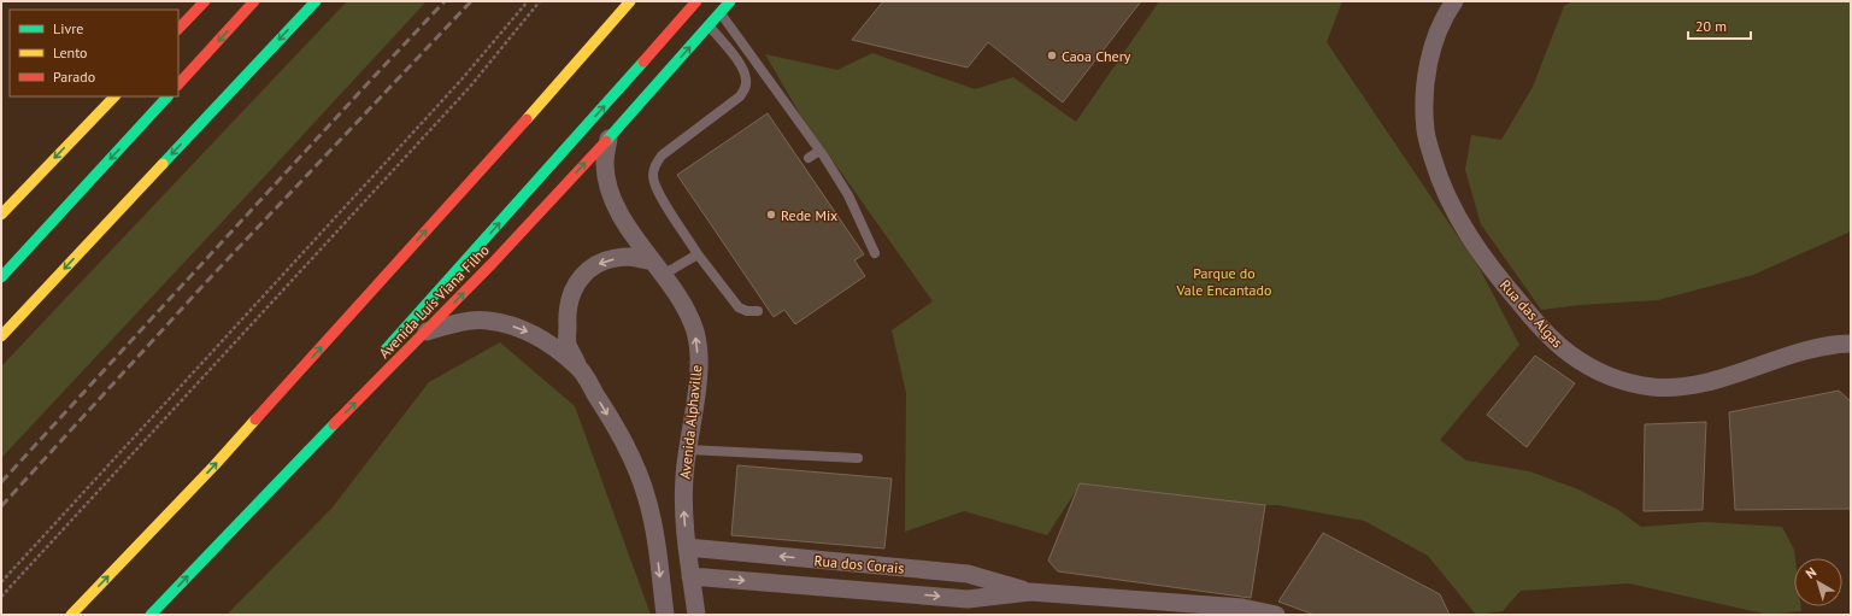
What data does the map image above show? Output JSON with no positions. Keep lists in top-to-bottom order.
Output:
{
  "streets": {
    "main road": ["Avenida Luís Viana Filho"],
    "street": ["Rua das Algas", "Avenida Alphaville", "Rua dos Corais"]
  },
  "crossings": [
    ["Avenida Luís Viana Filho", "Avenida Alphaville"],
    ["Avenida Alphaville", "Rua dos Corais"]
  ],
  "parks": ["Parque do Vale Encantado"],
  "places": ["Caoa Chery", "Rede Mix"],
  "legend": ["Livre", "Lento", "Parado"],
  "scale_bar": "20 m",
  "north": "top left"
}
